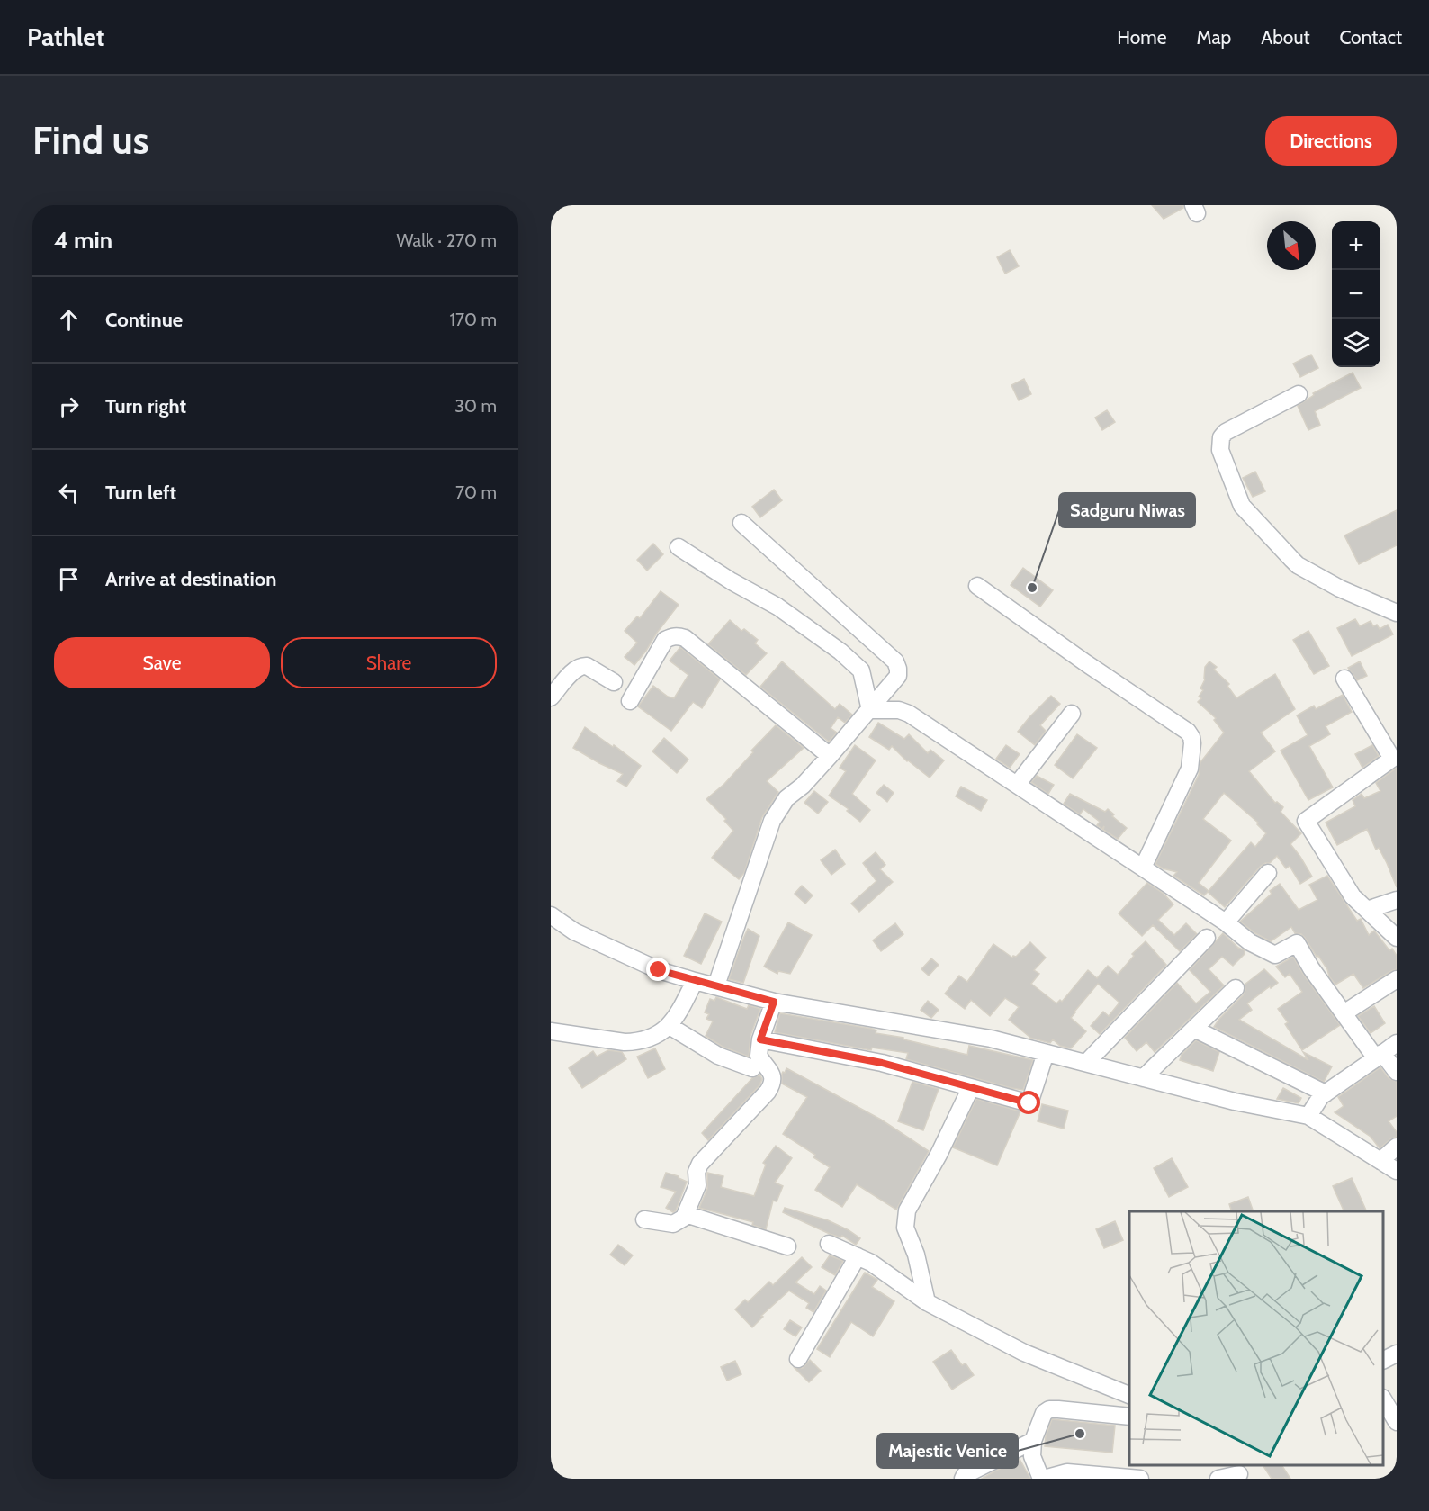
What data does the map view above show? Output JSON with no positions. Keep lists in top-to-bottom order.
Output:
{
  "places": ["Sadguru Niwas", "Majestic Venice"],
  "north": "bottom right",
  "page": {
    "header": "Pathlet",
    "nav": [
      "Home",
      "Map",
      "About",
      "Contact"
    ],
    "buttons": [
      "Directions",
      ["Save", "Share"]
    ],
    "title": "Find us",
    "heading": ["4 min", "Walk · 270 m"],
    "map_buttons": ["+", "−"],
    "list": [
      ["Continue", "170 m"],
      ["Turn right", "30 m"],
      ["Turn left", "70 m"],
      "Arrive at destination"
    ]
  }
}
